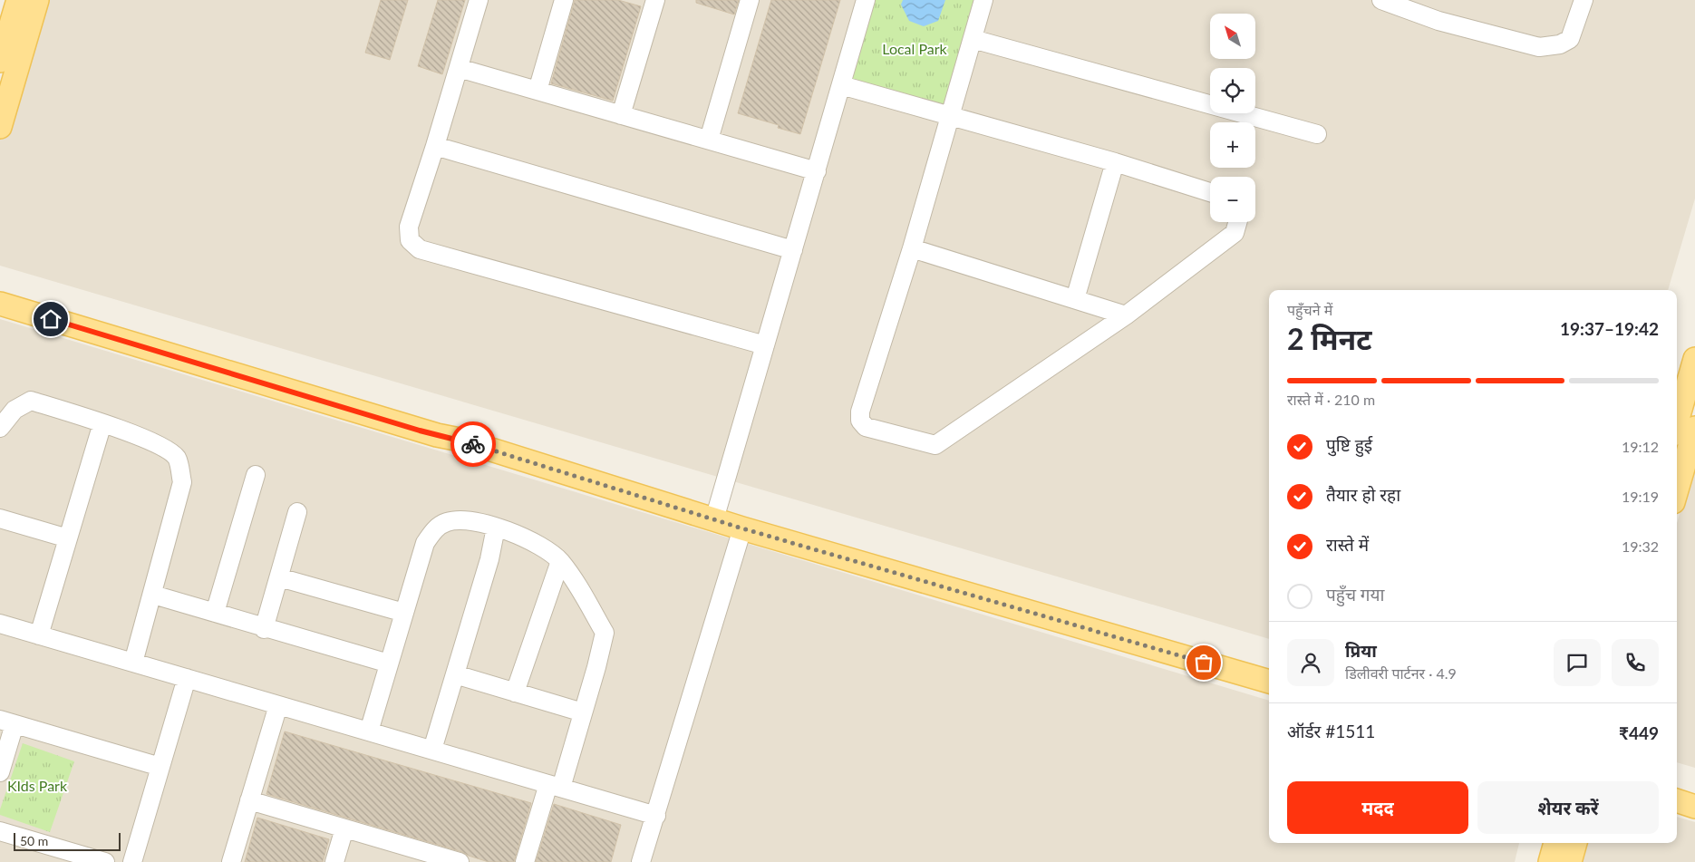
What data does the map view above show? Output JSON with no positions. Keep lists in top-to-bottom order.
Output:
{
  "parks": ["Local Park", "KIds Park"],
  "scale_bar": "50 m",
  "north": "top left",
  "page": {
    "map_buttons": ["+", "−"],
    "heading": ["2 मिनट", "पहुँचने में", "19:37–19:42"],
    "panel": [
      "प्रिया",
      "डिलीवरी पार्टनर · 4.9",
      "ऑर्डर #1511",
      "₹449"
    ],
    "bar": "रास्ते में · 210 m",
    "list": [
      ["पुष्टि हुई", "19:12"],
      ["तैयार हो रहा", "19:19"],
      ["रास्ते में", "19:32"],
      "पहुँच गया"
    ],
    "buttons": ["मदद", "शेयर करें"],
    "scale": "50 m"
  }
}
